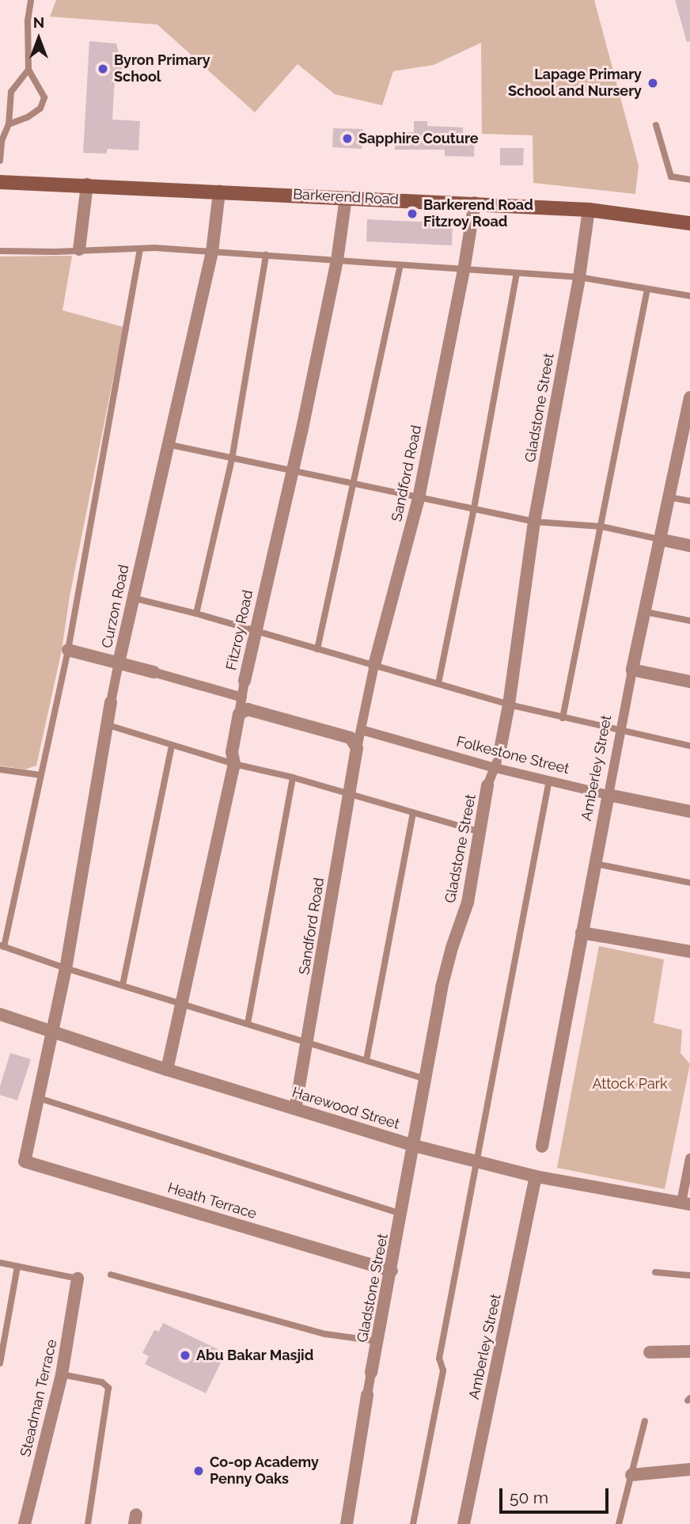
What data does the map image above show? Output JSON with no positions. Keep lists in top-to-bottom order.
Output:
{
  "streets": {
    "main road": ["Barkerend Road"],
    "street": [
      "Gladstone Street",
      "Sandford Road",
      "Curzon Road",
      "Fitzroy Road",
      "Folkestone Street",
      "Amberley Street",
      "Harewood Street",
      "Heath Terrace",
      "Steadman Terrace"
    ]
  },
  "crossings": [
    ["Barkerend Road", "Gladstone Street"],
    ["Barkerend Road", "Sandford Road"],
    ["Barkerend Road", "Curzon Road"],
    ["Barkerend Road", "Fitzroy Road"],
    ["Gladstone Street", "Folkestone Street"],
    ["Gladstone Street", "Harewood Street"],
    ["Gladstone Street", "Heath Terrace"],
    ["Sandford Road", "Folkestone Street"],
    ["Sandford Road", "Harewood Street"],
    ["Curzon Road", "Harewood Street"],
    ["Curzon Road", "Heath Terrace"],
    ["Fitzroy Road", "Harewood Street"],
    ["Folkestone Street", "Amberley Street"],
    ["Amberley Street", "Harewood Street"]
  ],
  "parks": ["Attock Park"],
  "places": [
    "Byron Primary School",
    "Lapage Primary School and Nursery",
    "Sapphire Couture",
    "Barkerend Road Fitzroy Road",
    "Abu Bakar Masjid",
    "Co-op Academy Penny Oaks"
  ],
  "scale_bar": "50 m",
  "north": "top"
}
